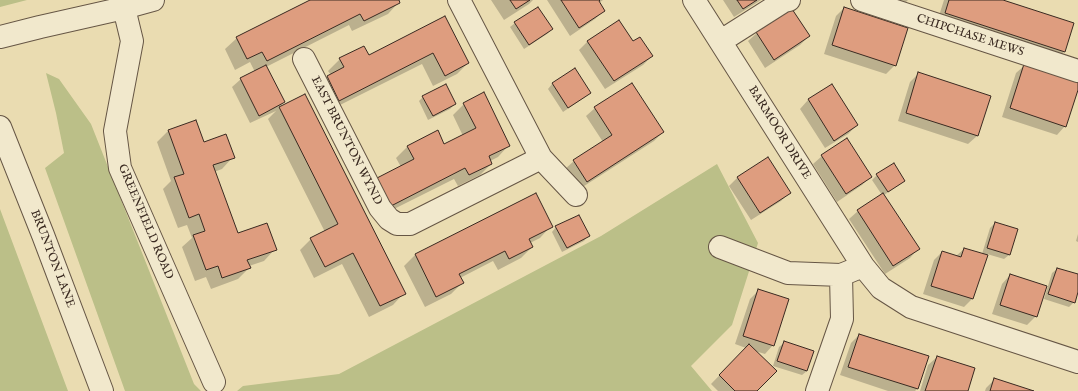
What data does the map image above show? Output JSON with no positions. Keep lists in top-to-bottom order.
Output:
{
  "streets": {
    "street": [
      "CHIPCHASE MEWS",
      "BARMOOR DRIVE",
      "EAST BRUNTON WYND",
      "GREENFIELD ROAD",
      "BRUNTON LANE"
    ]
  }
}
